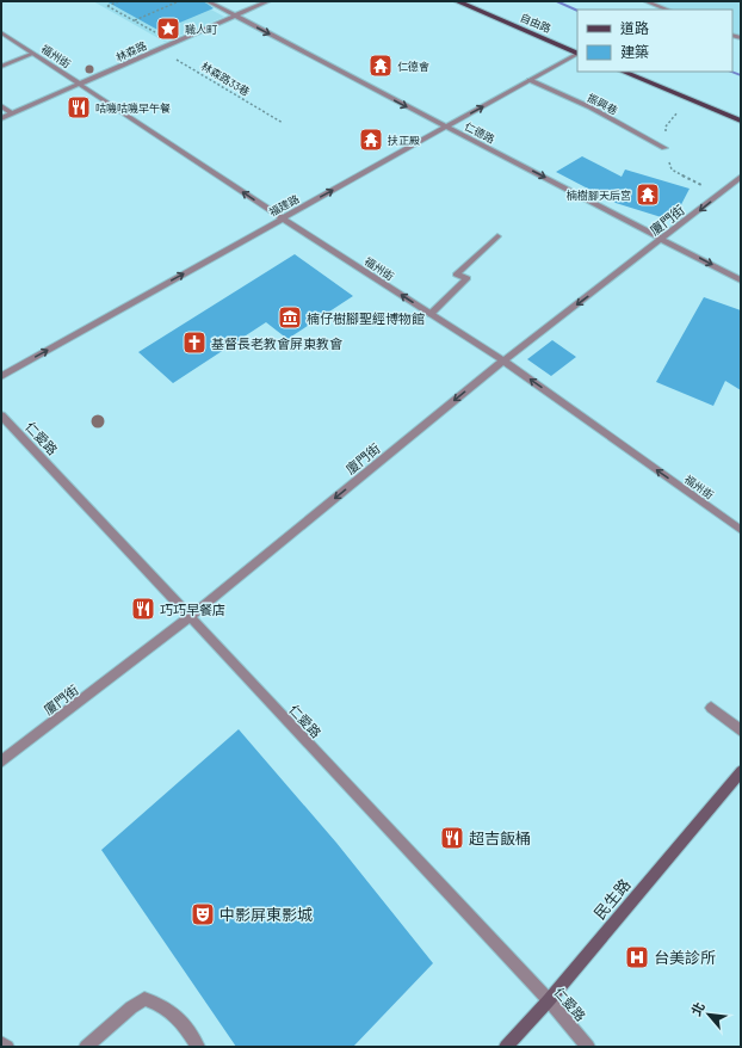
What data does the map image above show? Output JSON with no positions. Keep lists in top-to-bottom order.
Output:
{
  "streets": {
    "main road": ["自由路"],
    "street": [
      "林森路",
      "福州街",
      "振興巷",
      "仁德路",
      "福建路",
      "廈門街",
      "仁愛路",
      "民生路"
    ],
    "path": ["林森路33巷"]
  },
  "crossings": [
    ["林森路", "福州街"],
    ["林森路", "林森路33巷"],
    ["林森路", "仁德路"],
    ["福州街", "福建路"],
    ["福州街", "廈門街"],
    ["振興巷", "福建路"],
    ["仁德路", "福建路"],
    ["仁德路", "廈門街"],
    ["廈門街", "仁愛路"],
    ["仁愛路", "民生路"]
  ],
  "one_way": [
    "福州街",
    "仁德路",
    "福建路",
    "廈門街"
  ],
  "places": {
    "place": ["職人町"],
    "temple": ["仁德會", "扶正殿", "楠樹腳天后宮"],
    "restaurant": ["咕嘰咕嘰早午餐", "巧巧早餐店", "超吉飯桶"],
    "museum": ["楠仔樹腳聖經博物館"],
    "church": ["基督長老教會屏東教會"],
    "theatre": ["中影屏東影城"],
    "hospital": ["台美診所"]
  },
  "legend": ["道路", "建築"],
  "north": "top left"
}
